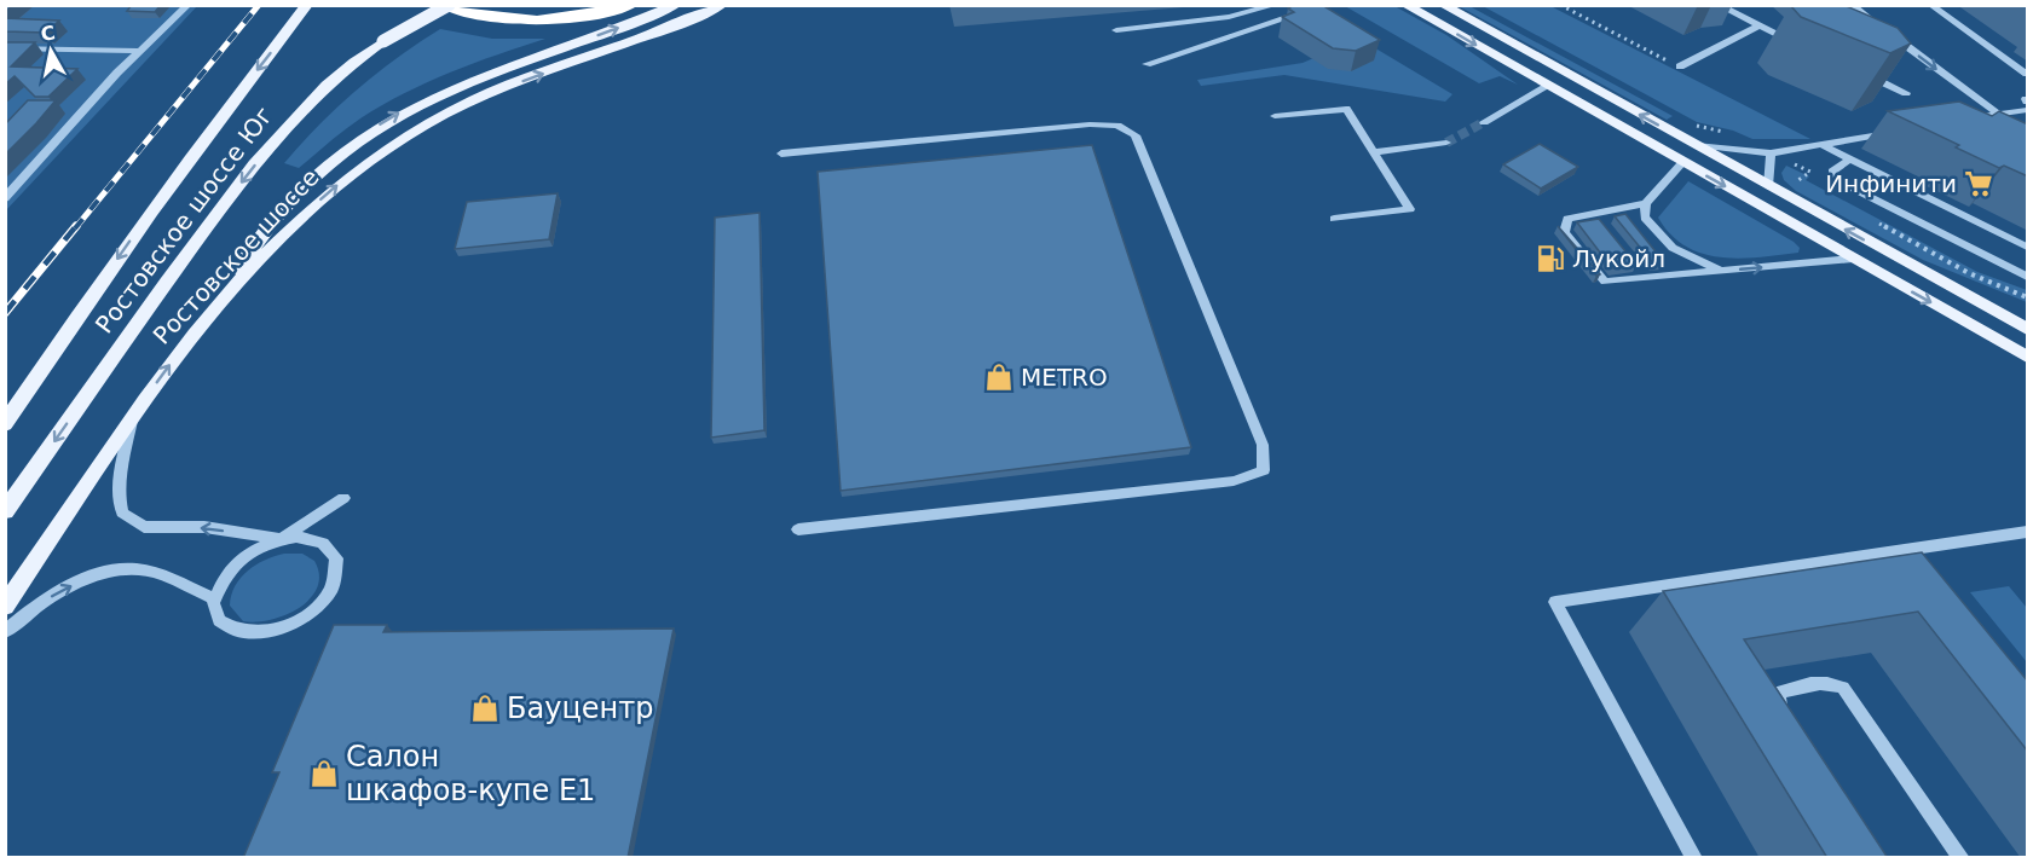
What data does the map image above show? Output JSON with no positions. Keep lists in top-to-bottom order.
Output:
{
  "streets": {
    "main road": ["Ростовское шоссе Юг", "Ростовское шоссе"]
  },
  "places": {
    "supermarket": ["Инфинити"],
    "fuel station": ["Лукойл"],
    "shop": ["METRO", "Бауцентр", "Салон шкафов-купе Е1"]
  },
  "north": "top"
}
